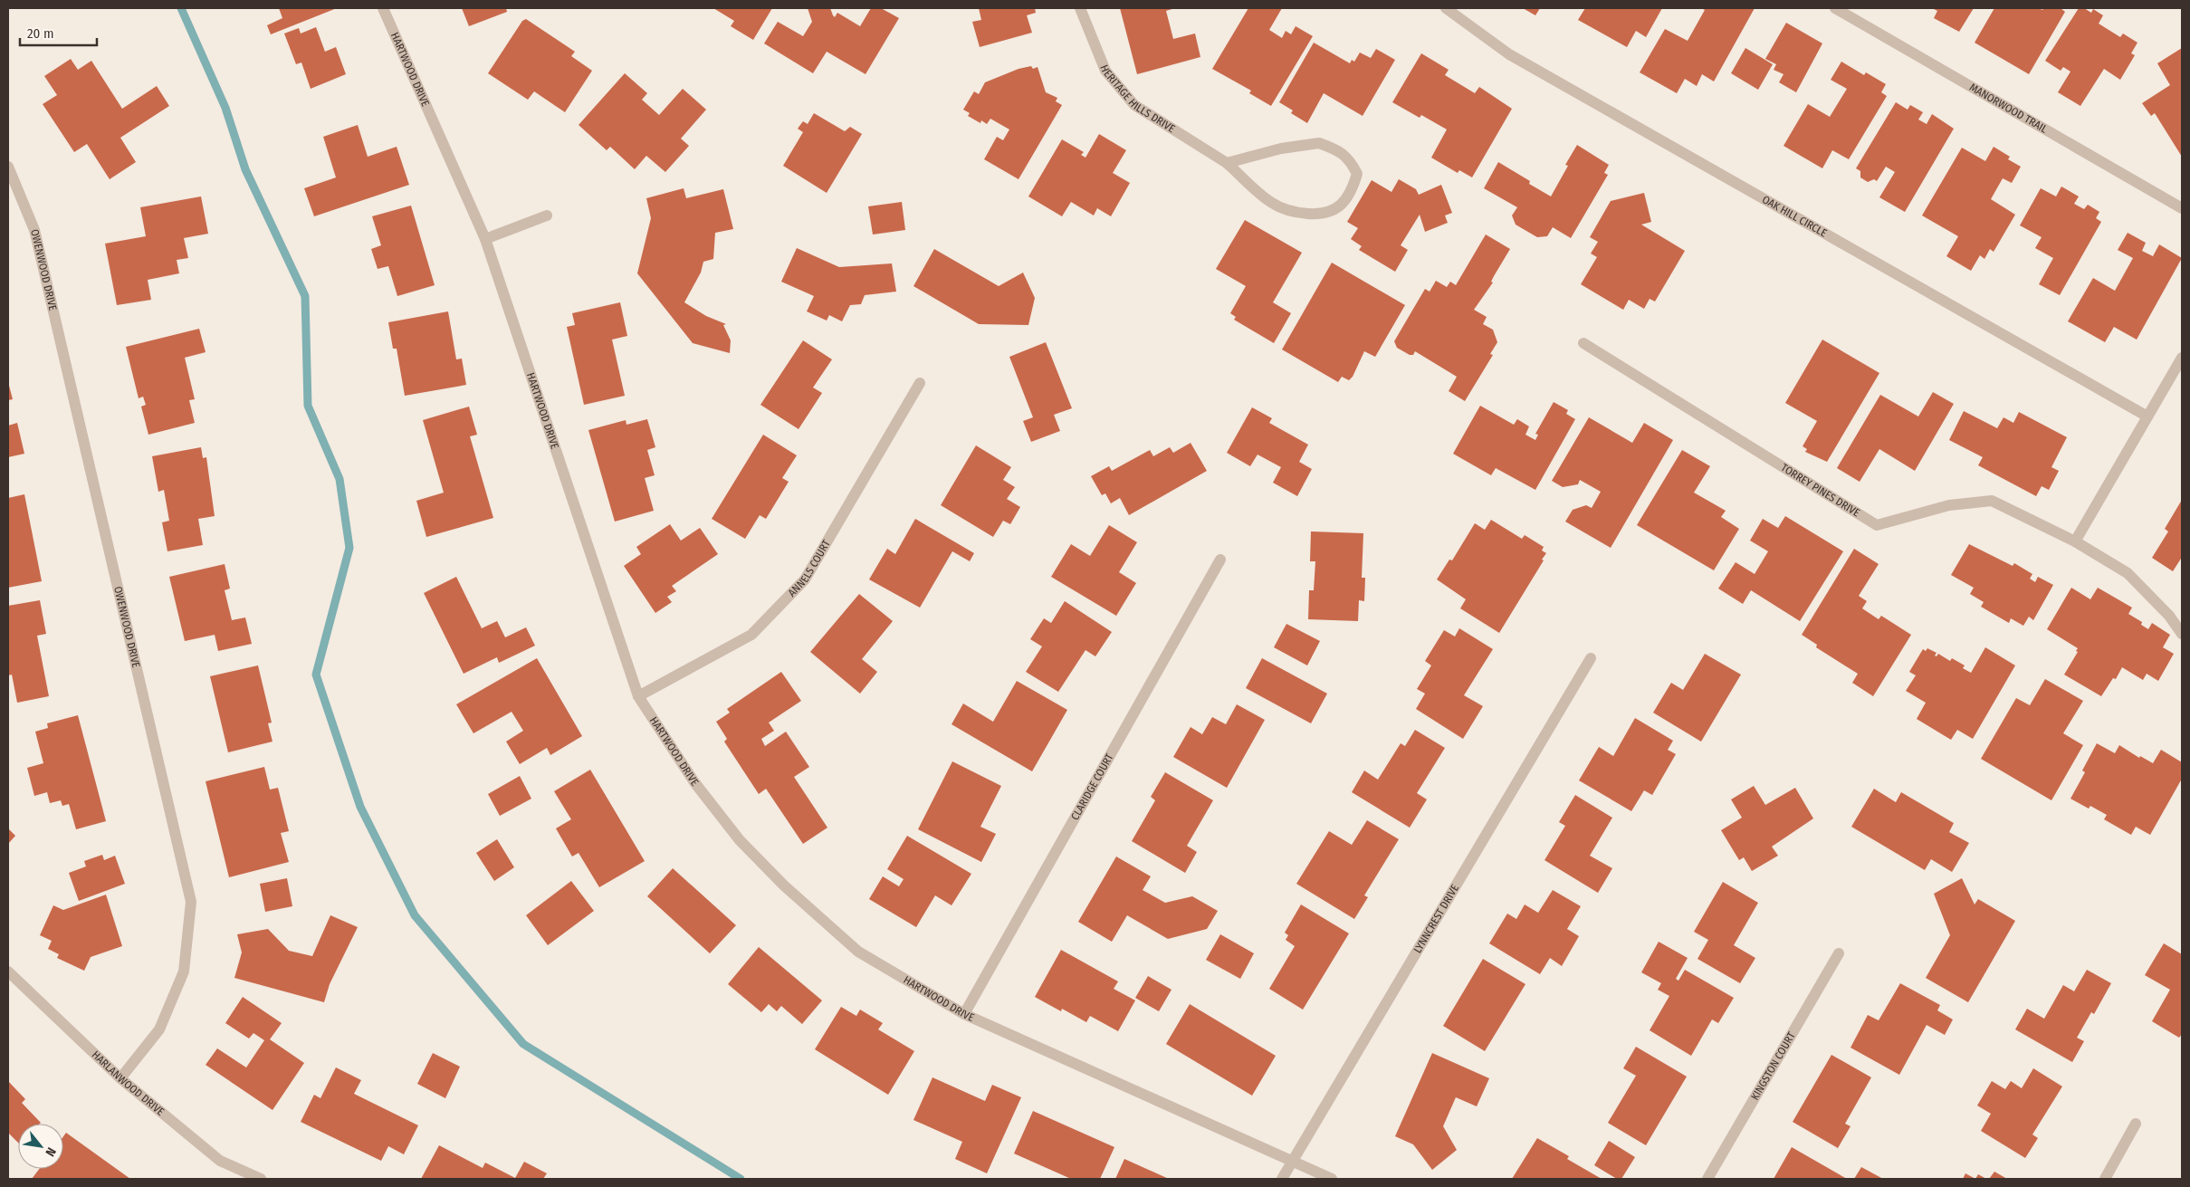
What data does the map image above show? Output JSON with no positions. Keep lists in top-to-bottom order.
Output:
{
  "streets": {
    "street": [
      "HARTWOOD DRIVE",
      "HERITAGE HILLS DRIVE",
      "MANORWOOD TRAIL",
      "OAK HILL CIRCLE",
      "OWENWOOD DRIVE",
      "TORREY PINES DRIVE",
      "ANNELS COURT",
      "CLARIDGE COURT",
      "LYNNCREST DRIVE",
      "KINGSTON COURT",
      "HARLANWOOD DRIVE"
    ]
  },
  "crossings": [
    ["HARTWOOD DRIVE", "ANNELS COURT"],
    ["HARTWOOD DRIVE", "CLARIDGE COURT"],
    ["HARTWOOD DRIVE", "LYNNCREST DRIVE"],
    ["OWENWOOD DRIVE", "HARLANWOOD DRIVE"]
  ],
  "scale_bar": "20 m",
  "north": "bottom right"
}
